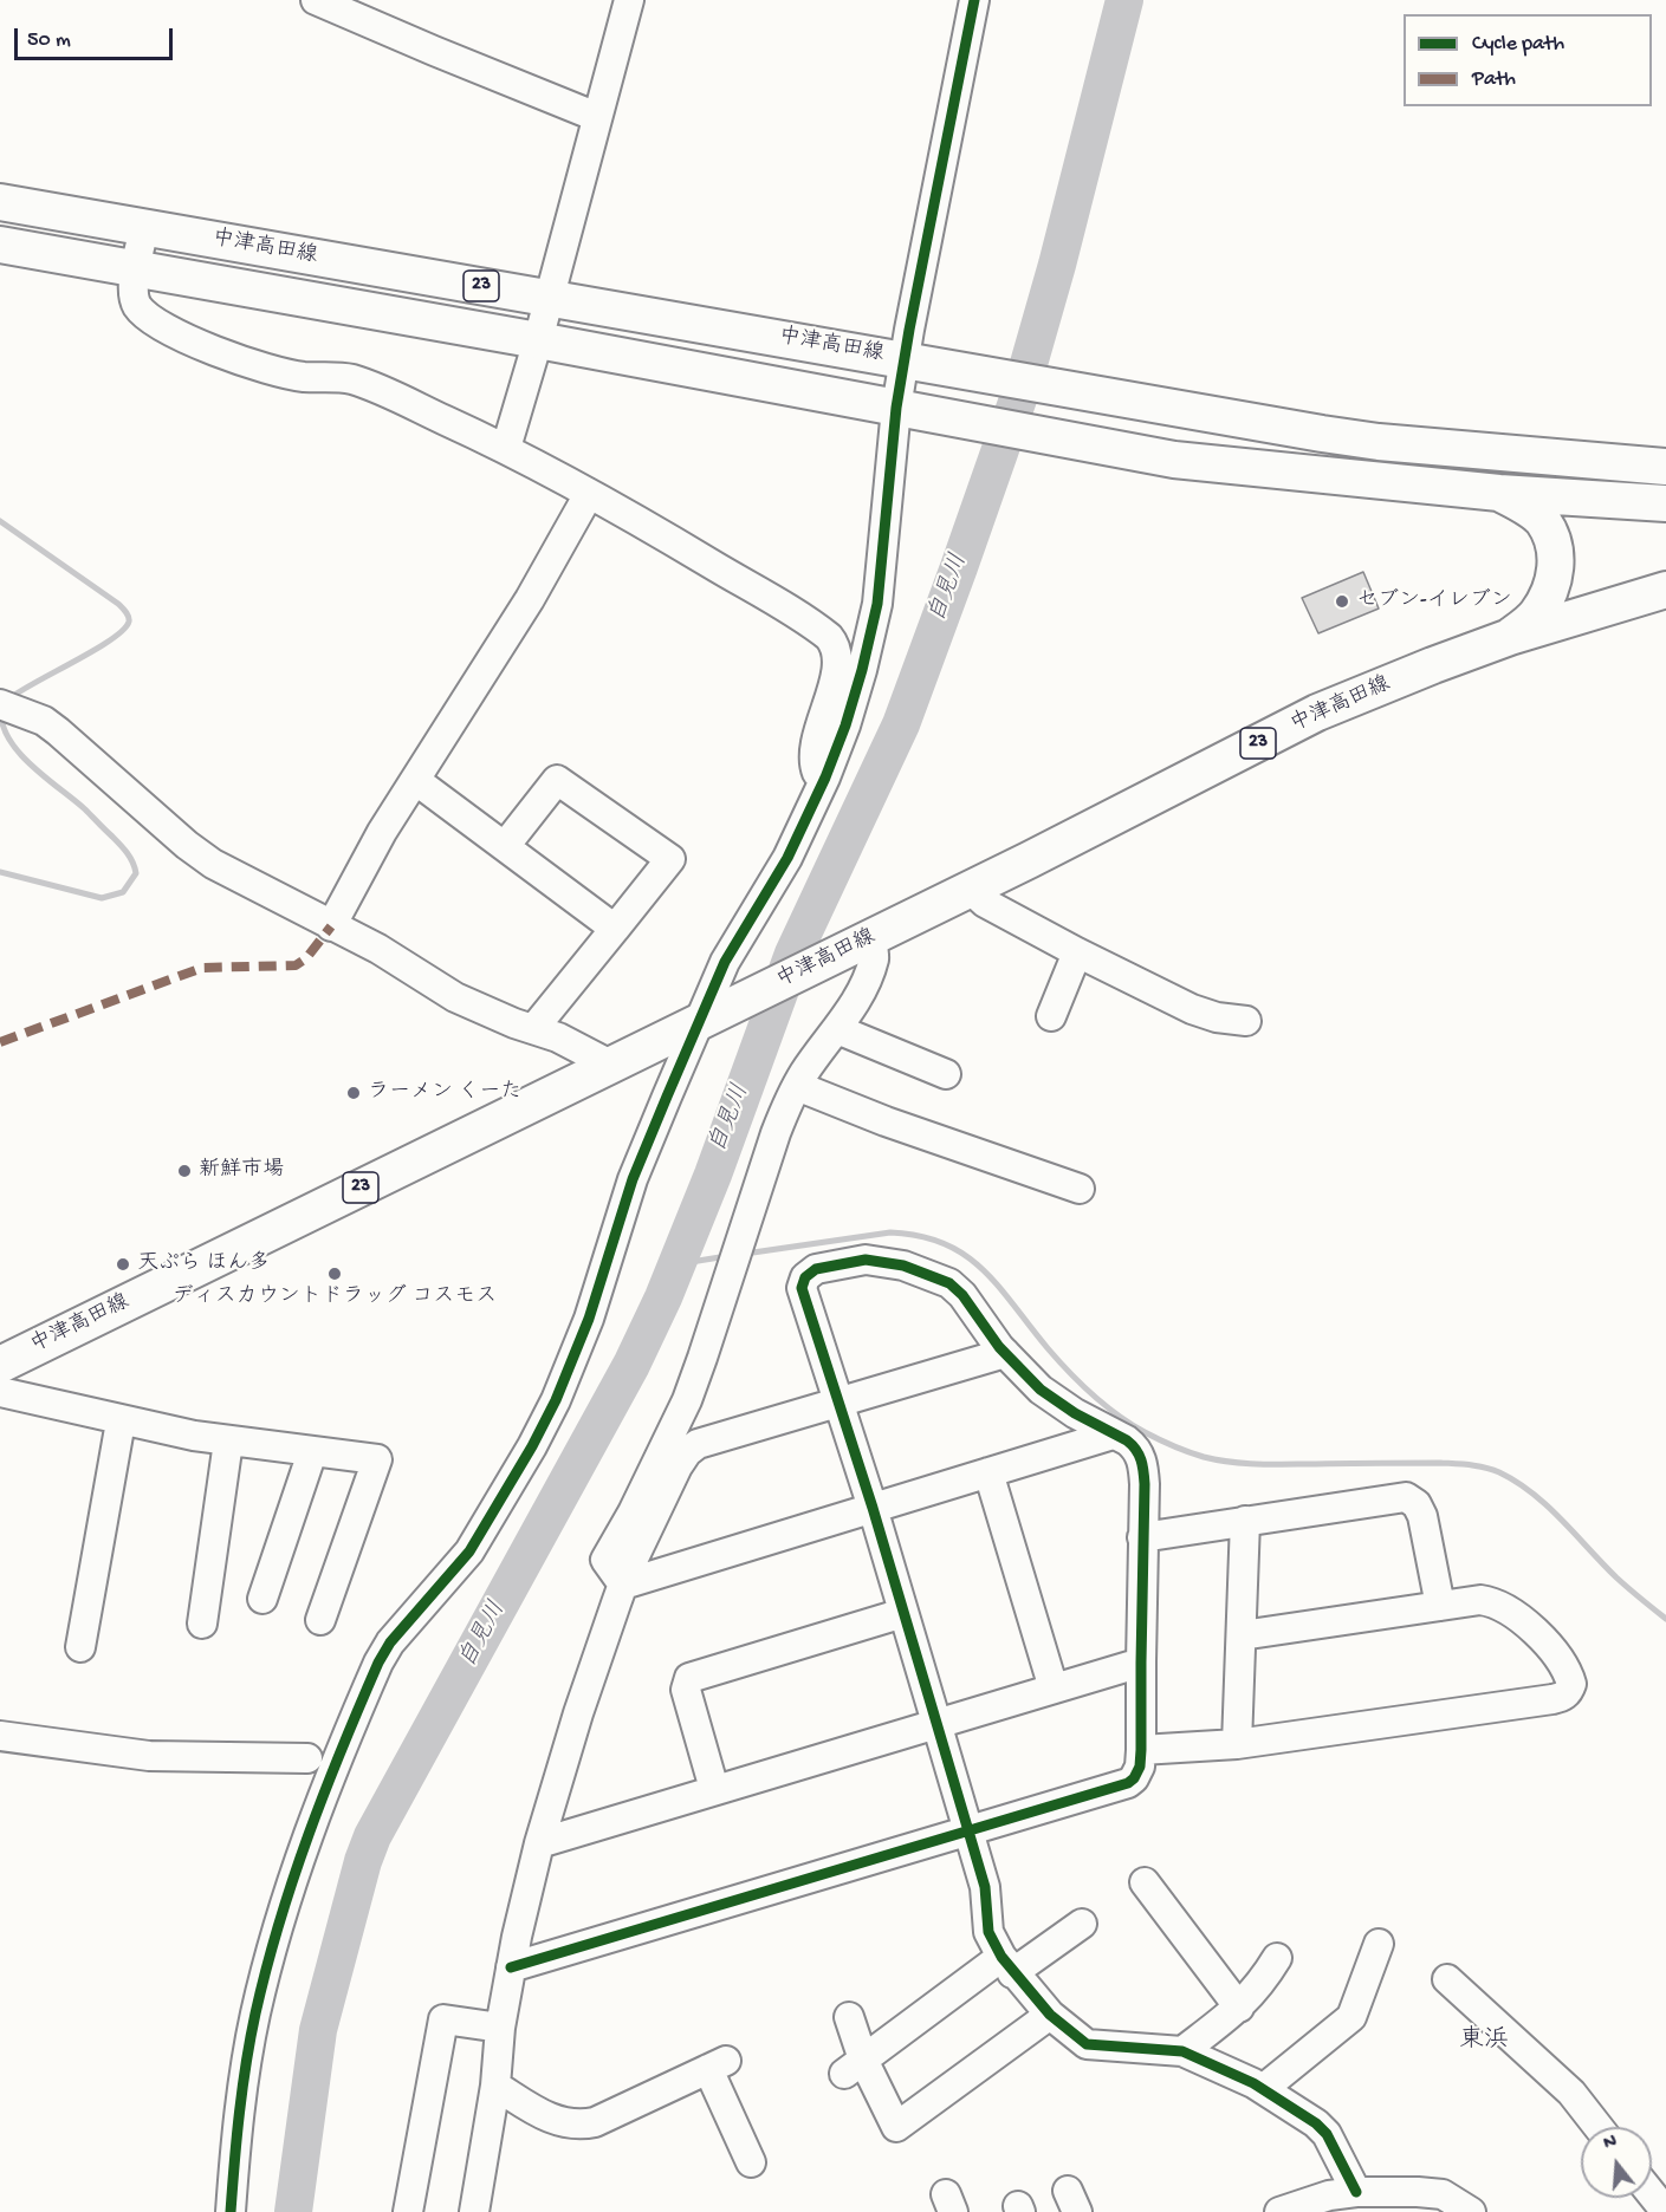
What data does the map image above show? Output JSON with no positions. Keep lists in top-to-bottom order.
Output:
{
  "streets": {
    "main road": ["中津高田線", "23"]
  },
  "districts": ["東浜"],
  "water": ["自見川"],
  "places": [
    "セブン-イレブン",
    "ラーメン くーた",
    "新鮮市場",
    "天ぷら ほん多",
    "ディスカウントドラッグ コスモス"
  ],
  "legend": ["Cycle path", "Path"],
  "scale_bar": "50 m",
  "north": "top"
}
